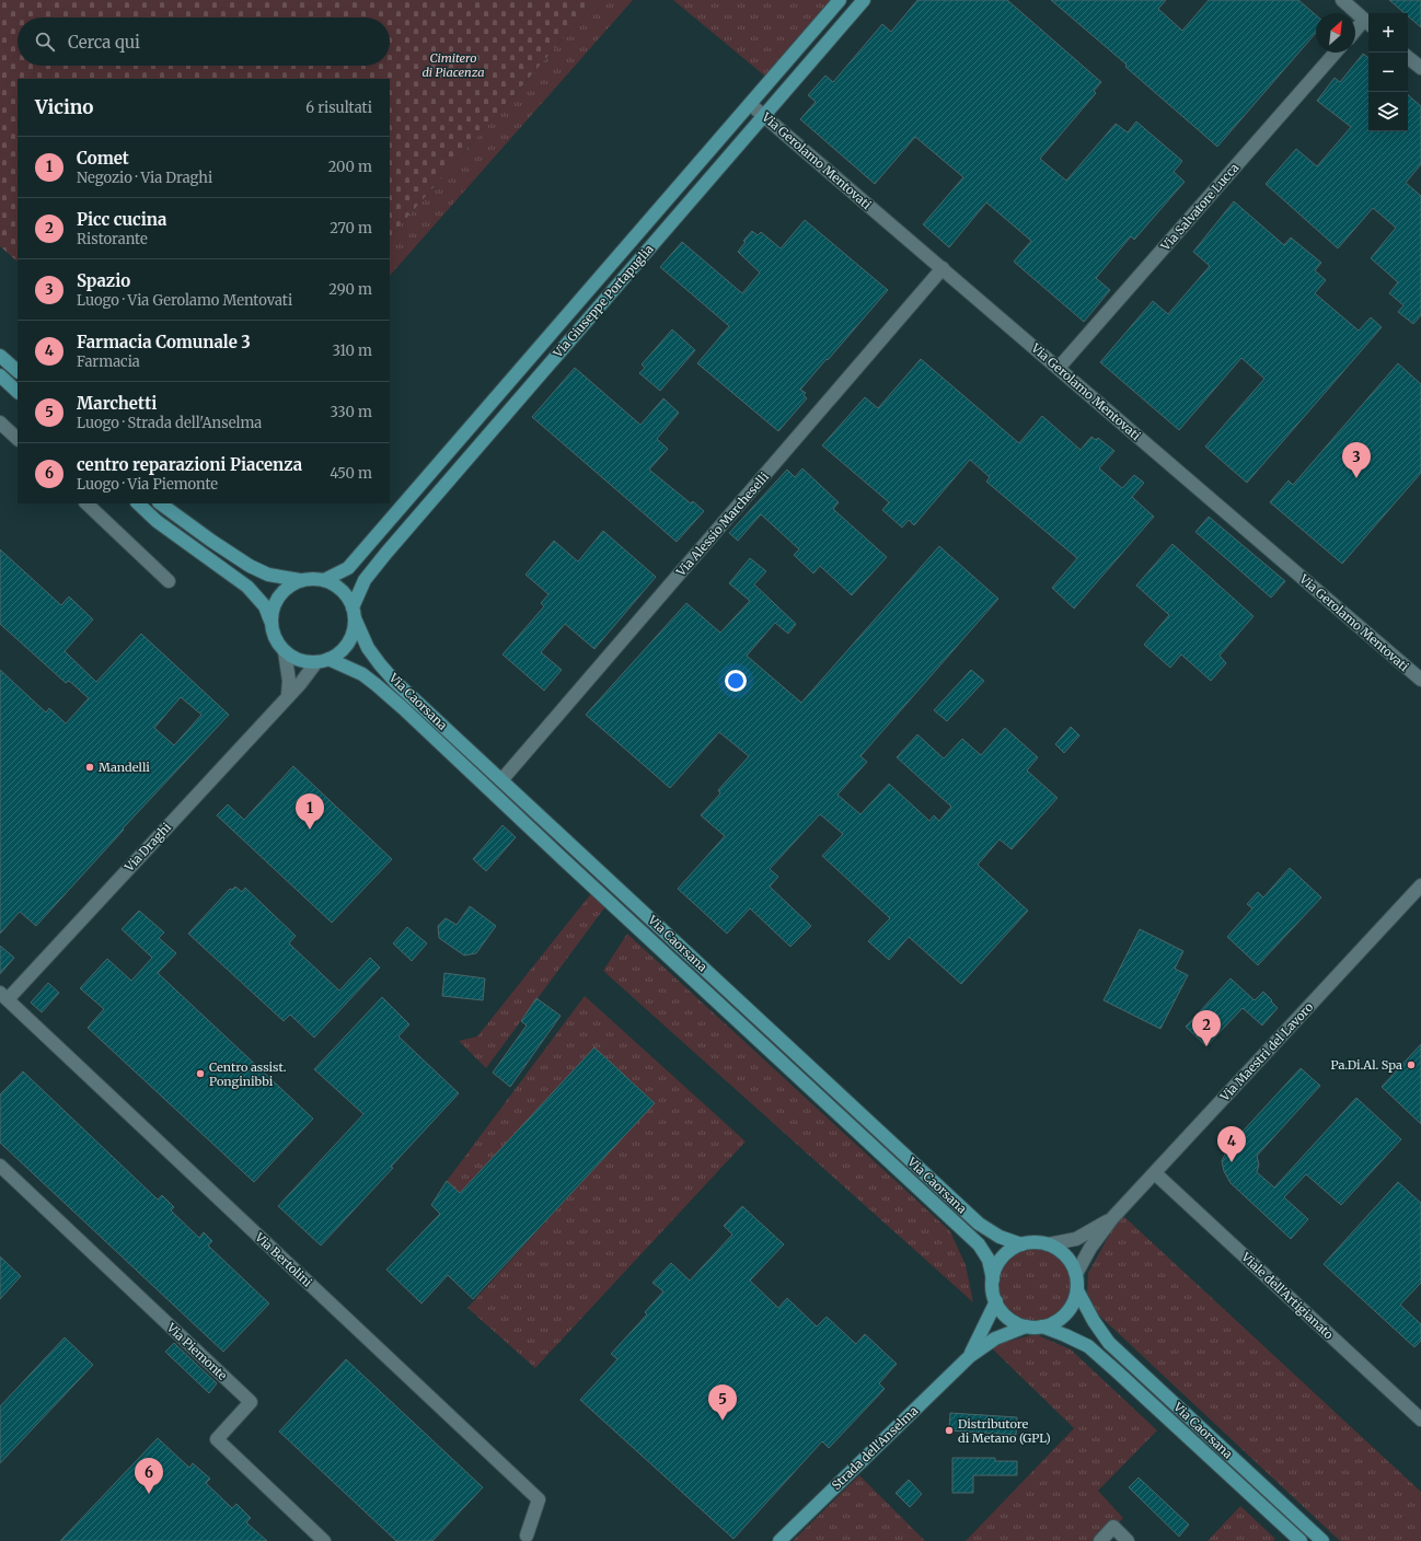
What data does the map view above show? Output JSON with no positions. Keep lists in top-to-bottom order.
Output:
{
  "streets": {
    "main road": ["Via Giuseppe Portapuglia", "Via Caorsana", "Strada dell'Anselma"],
    "street": [
      "Via Gerolamo Mentovati",
      "Via Salvatore Lucca",
      "Via Alessio Marcheselli",
      "Via Draghi",
      "Via Maestri del Lavoro",
      "Via Bertolini",
      "Viale dell'Artigianato",
      "Via Piemonte"
    ]
  },
  "crossings": [
    ["Via Gerolamo Mentovati", "Via Salvatore Lucca"],
    ["Via Gerolamo Mentovati", "Via Giuseppe Portapuglia"],
    ["Via Gerolamo Mentovati", "Via Alessio Marcheselli"],
    ["Via Giuseppe Portapuglia", "Via Caorsana"],
    ["Via Giuseppe Portapuglia", "Via Draghi"],
    ["Via Alessio Marcheselli", "Via Caorsana"],
    ["Via Caorsana", "Via Draghi"],
    ["Via Caorsana", "Via Maestri del Lavoro"],
    ["Via Caorsana", "Strada dell'Anselma"],
    ["Via Draghi", "Via Bertolini"],
    ["Via Maestri del Lavoro", "Viale dell'Artigianato"],
    ["Via Maestri del Lavoro", "Strada dell'Anselma"]
  ],
  "parks": ["Cimitero di Piacenza"],
  "places": [
    "Mandelli",
    "Pa.Di.Al. Spa",
    "Centro assist. Ponginibbi",
    "Distributore di Metano (GPL)"
  ],
  "north": "top right",
  "page": {
    "map_buttons": ["+", "−"],
    "search": "Cerca qui",
    "heading": ["Vicino", "6 risultati"],
    "list": [
      {
        "mark": "1",
        "name": "Comet",
        "note": "Negozio · Via Draghi",
        "value": "200 m"
      },
      {
        "mark": "2",
        "name": "Picc cucina",
        "note": "Ristorante",
        "value": "270 m"
      },
      {
        "mark": "3",
        "name": "Spazio",
        "note": "Luogo · Via Gerolamo Mentovati",
        "value": "290 m"
      },
      {
        "mark": "4",
        "name": "Farmacia Comunale 3",
        "note": "Farmacia",
        "value": "310 m"
      },
      {
        "mark": "5",
        "name": "Marchetti",
        "note": "Luogo · Strada dell'Anselma",
        "value": "330 m"
      },
      {
        "mark": "6",
        "name": "centro reparazioni Piacenza",
        "note": "Luogo · Via Piemonte",
        "value": "450 m"
      }
    ],
    "pins": [
      "3",
      "1",
      "2",
      "4",
      "5",
      "6"
    ]
  }
}
